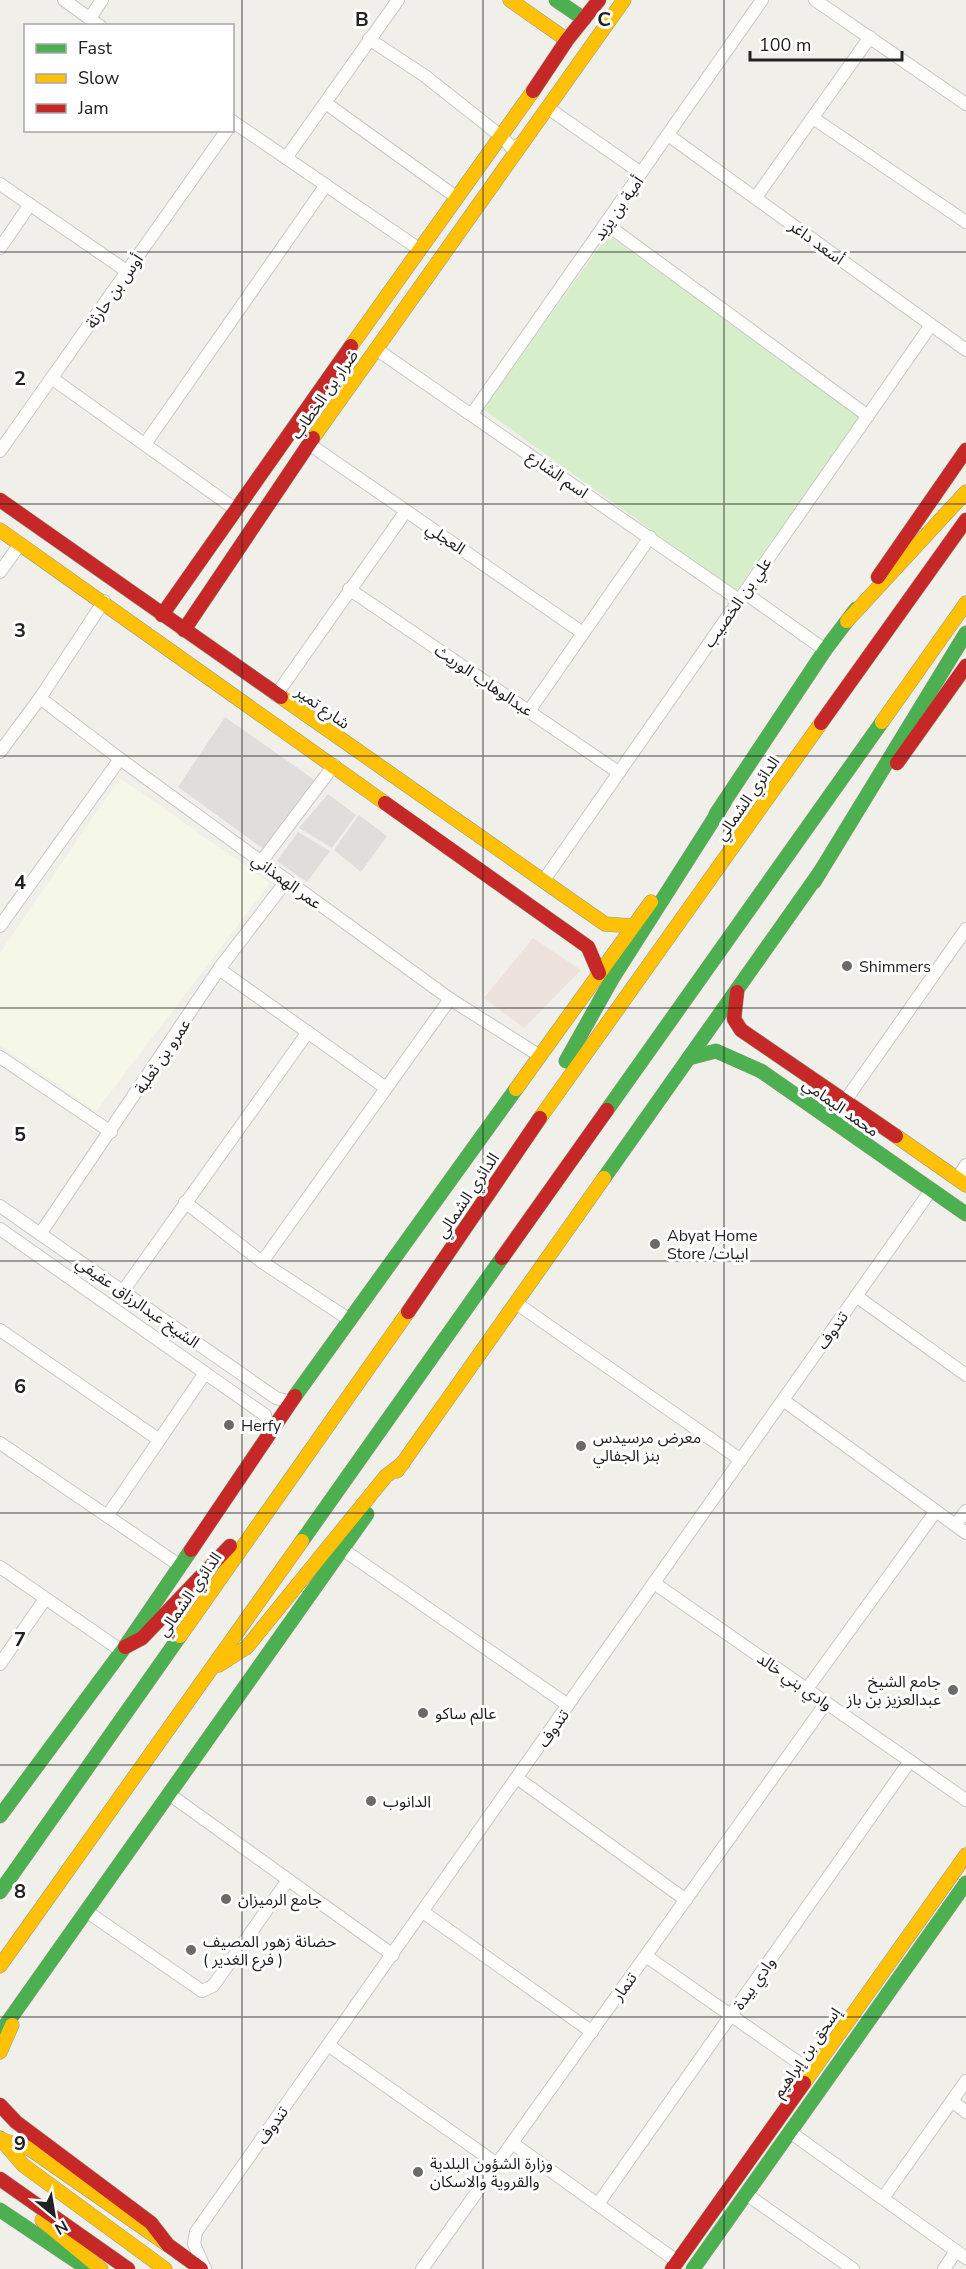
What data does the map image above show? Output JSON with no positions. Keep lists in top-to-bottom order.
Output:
{
  "streets": {
    "main road": [
      "ضرار بن الخطاب",
      "شارع تمير",
      "الدائري الشمالي",
      "محمد اليمامي",
      "إسحق بن إبراهيم"
    ],
    "street": [
      "أمية بن يزيد",
      "أسعد داغر",
      "أوس بن حارثة",
      "اسم الشارع",
      "العجلي",
      "علي بن الخصيب",
      "عبدالوهاب الوريث",
      "عمر الهمذاني",
      "عمرو بن ثعلبة",
      "الشيخ عبدالرزاق عفيفي",
      "تندوف",
      "وادي بني خالد",
      "وادي بيدة",
      "تنمار"
    ]
  },
  "crossings": [
    ["أمية بن يزيد", "أسعد داغر"],
    ["أمية بن يزيد", "اسم الشارع"],
    ["أسعد داغر", "علي بن الخصيب"],
    ["ضرار بن الخطاب", "اسم الشارع"],
    ["ضرار بن الخطاب", "العجلي"],
    ["ضرار بن الخطاب", "شارع تمير"],
    ["اسم الشارع", "علي بن الخصيب"],
    ["اسم الشارع", "الدائري الشمالي"],
    ["علي بن الخصيب", "عبدالوهاب الوريث"],
    ["علي بن الخصيب", "شارع تمير"],
    ["الدائري الشمالي", "عمر الهمذاني"],
    ["الدائري الشمالي", "الشيخ عبدالرزاق عفيفي"],
    ["عمر الهمذاني", "عمرو بن ثعلبة"],
    ["عمرو بن ثعلبة", "الشيخ عبدالرزاق عفيفي"],
    ["محمد اليمامي", "تندوف"],
    ["تندوف", "وادي بني خالد"],
    ["وادي بني خالد", "وادي بيدة"],
    ["وادي بني خالد", "تنمار"]
  ],
  "places": [
    "Shimmers",
    "Abyat Home Store /ابيات",
    "Herfy",
    "معرض مرسيدس بنز الجفالي",
    "جامع الشيخ عبدالعزيز بن باز",
    "عالم ساكو",
    "الدانوب",
    "جامع الرميزان",
    "حضانة زهور المصيف ( فرع الغدير )",
    "وزارة الشؤون البلدية والقروية والاسكان"
  ],
  "legend": ["Fast", "Slow", "Jam"],
  "scale_bar": "100 m",
  "north": "bottom right",
  "grid": {
    "columns": ["B", "C"],
    "rows": [
      "2",
      "3",
      "4",
      "5",
      "6",
      "7",
      "8",
      "9"
    ]
  }
}
